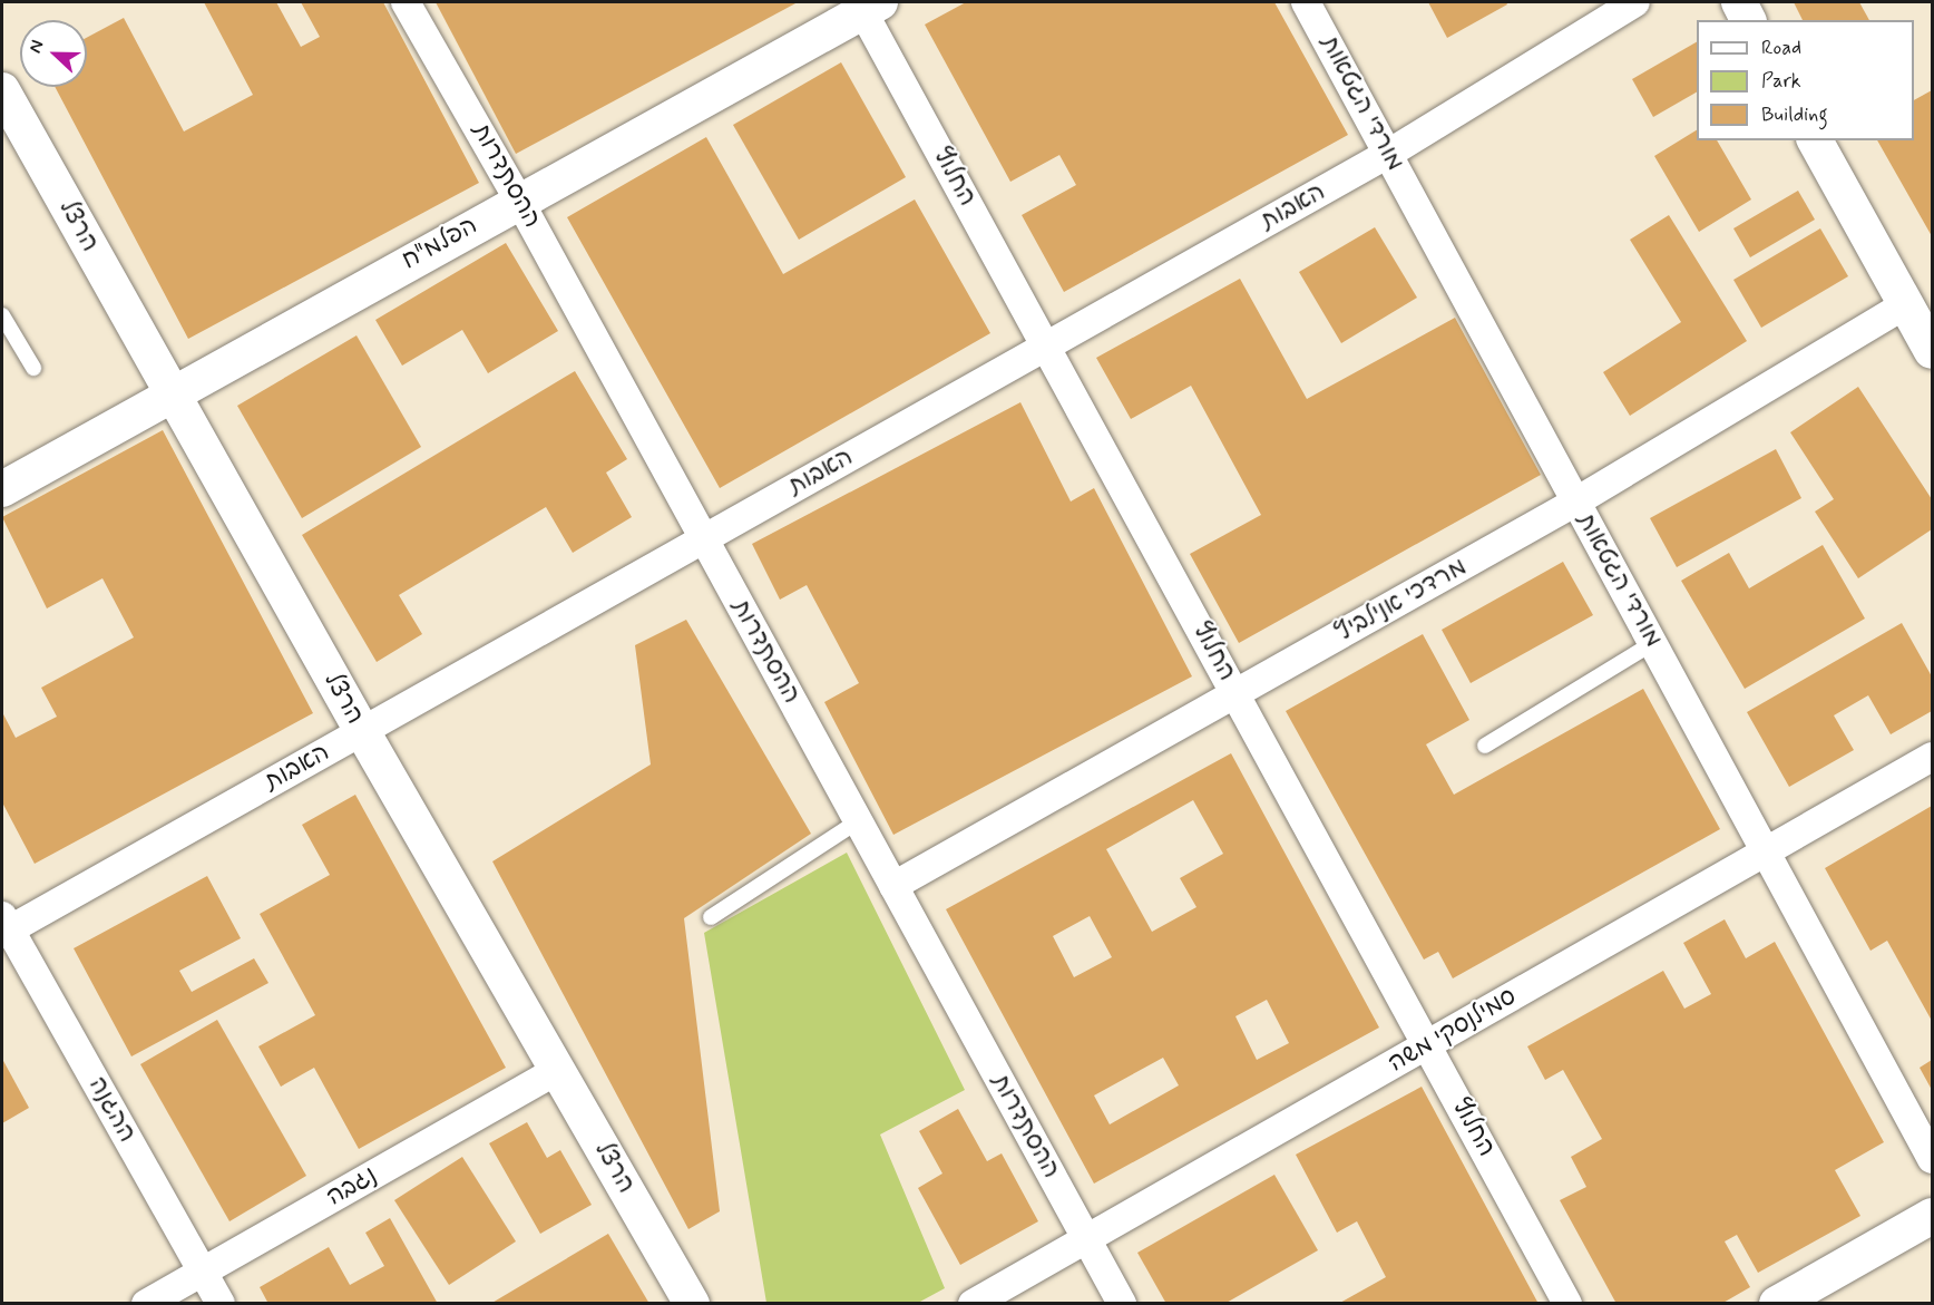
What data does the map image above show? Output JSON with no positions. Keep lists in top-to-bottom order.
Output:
{
  "streets": {
    "street": [
      "מורדי הגטאות",
      "ההסתדרות",
      "החלוץ",
      "האבות",
      "הרצל",
      "הפלמ\"ח",
      "מרדכי אנילביץ",
      "סמילנסקי משה",
      "ההגנה",
      "נגבה"
    ]
  },
  "crossings": [
    ["מורדי הגטאות", "האבות"],
    ["מורדי הגטאות", "מרדכי אנילביץ"],
    ["מורדי הגטאות", "סמילנסקי משה"],
    ["ההסתדרות", "האבות"],
    ["ההסתדרות", "הפלמ\"ח"],
    ["ההסתדרות", "מרדכי אנילביץ"],
    ["ההסתדרות", "סמילנסקי משה"],
    ["החלוץ", "האבות"],
    ["החלוץ", "הפלמ\"ח"],
    ["החלוץ", "מרדכי אנילביץ"],
    ["החלוץ", "סמילנסקי משה"],
    ["האבות", "הרצל"],
    ["האבות", "ההגנה"],
    ["הרצל", "הפלמ\"ח"],
    ["הרצל", "נגבה"],
    ["ההגנה", "נגבה"]
  ],
  "legend": ["Road", "Park", "Building"],
  "north": "left"
}
